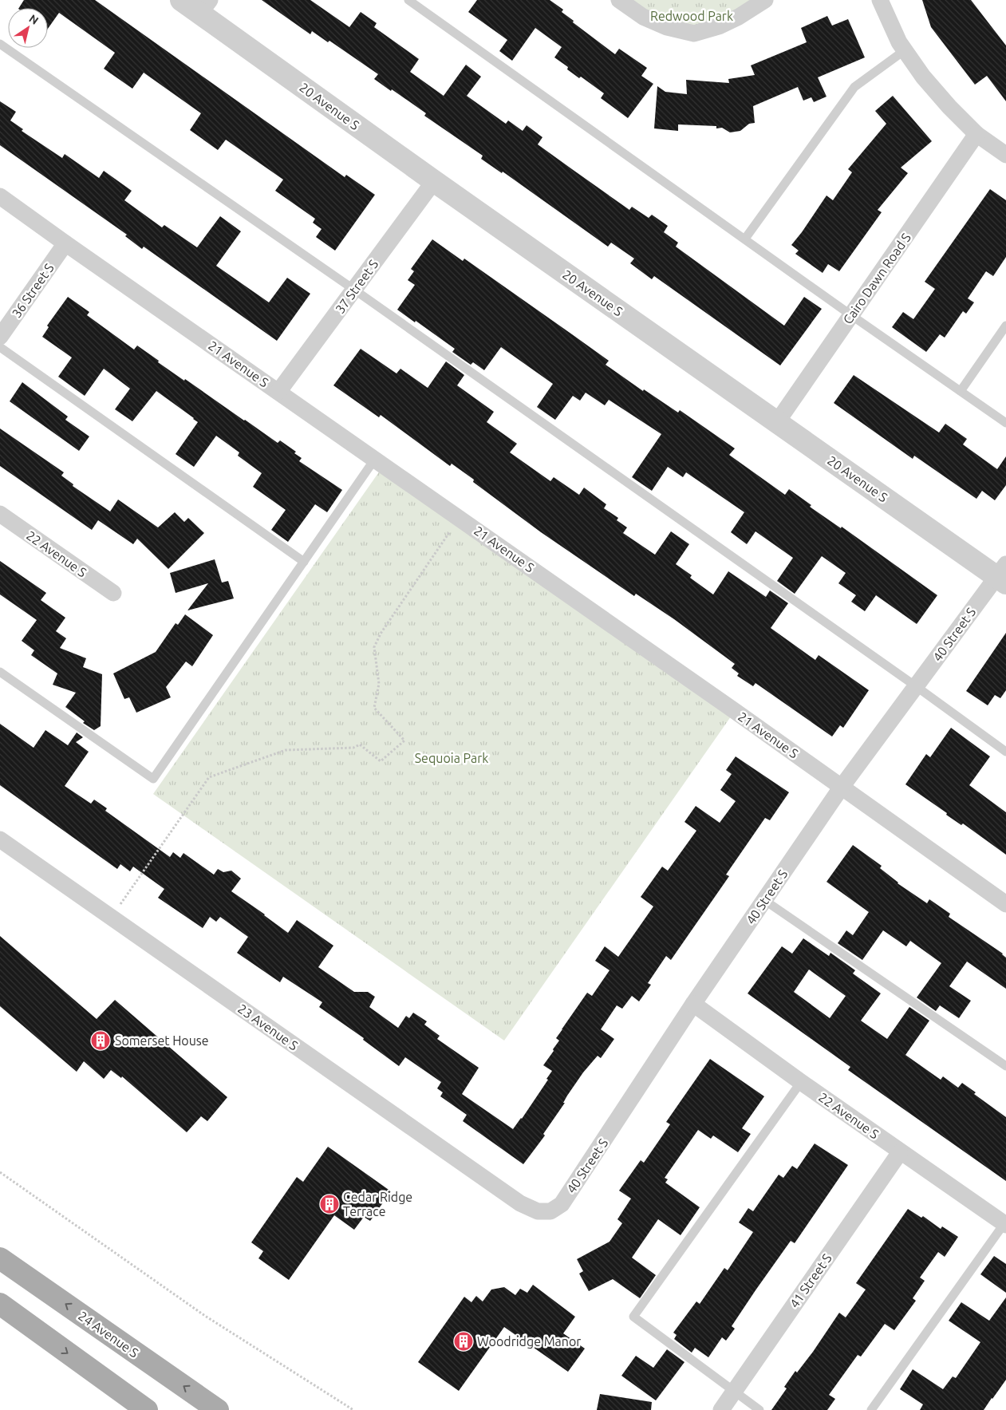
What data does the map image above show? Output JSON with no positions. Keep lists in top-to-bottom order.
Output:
{
  "streets": {
    "main road": ["24 Avenue S"],
    "street": [
      "20 Avenue S",
      "Cairo Dawn Road S",
      "37 Street S",
      "36 Street S",
      "21 Avenue S",
      "22 Avenue S",
      "40 Street S",
      "23 Avenue S",
      "41 Street S"
    ]
  },
  "crossings": [
    ["20 Avenue S", "Cairo Dawn Road S"],
    ["20 Avenue S", "37 Street S"],
    ["20 Avenue S", "40 Street S"],
    ["37 Street S", "21 Avenue S"],
    ["36 Street S", "21 Avenue S"],
    ["21 Avenue S", "40 Street S"],
    ["22 Avenue S", "40 Street S"],
    ["22 Avenue S", "41 Street S"],
    ["40 Street S", "23 Avenue S"]
  ],
  "parks": ["Redwood Park", "Sequoia Park"],
  "places": {
    "building": ["Somerset House", "Cedar Ridge Terrace", "Woodridge Manor"]
  },
  "north": "top right"
}
